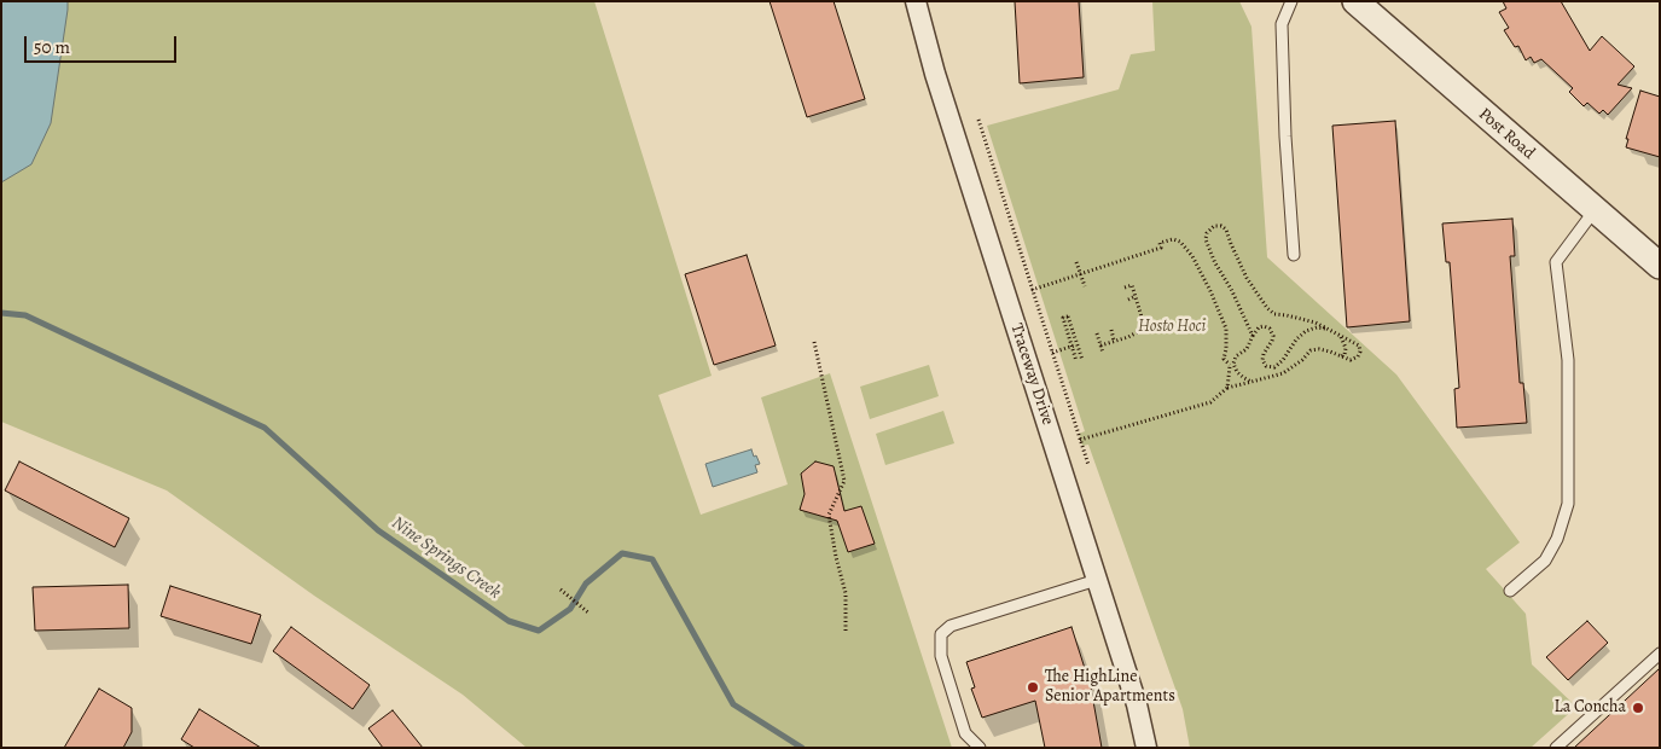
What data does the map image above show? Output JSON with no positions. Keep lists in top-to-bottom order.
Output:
{
  "streets": {
    "street": ["Post Road", "Traceway Drive"]
  },
  "water": ["Nine Springs Creek"],
  "parks": ["Hosto Hoci"],
  "places": ["The HighLine Senior Apartments", "La Concha"],
  "scale_bar": "50 m"
}
